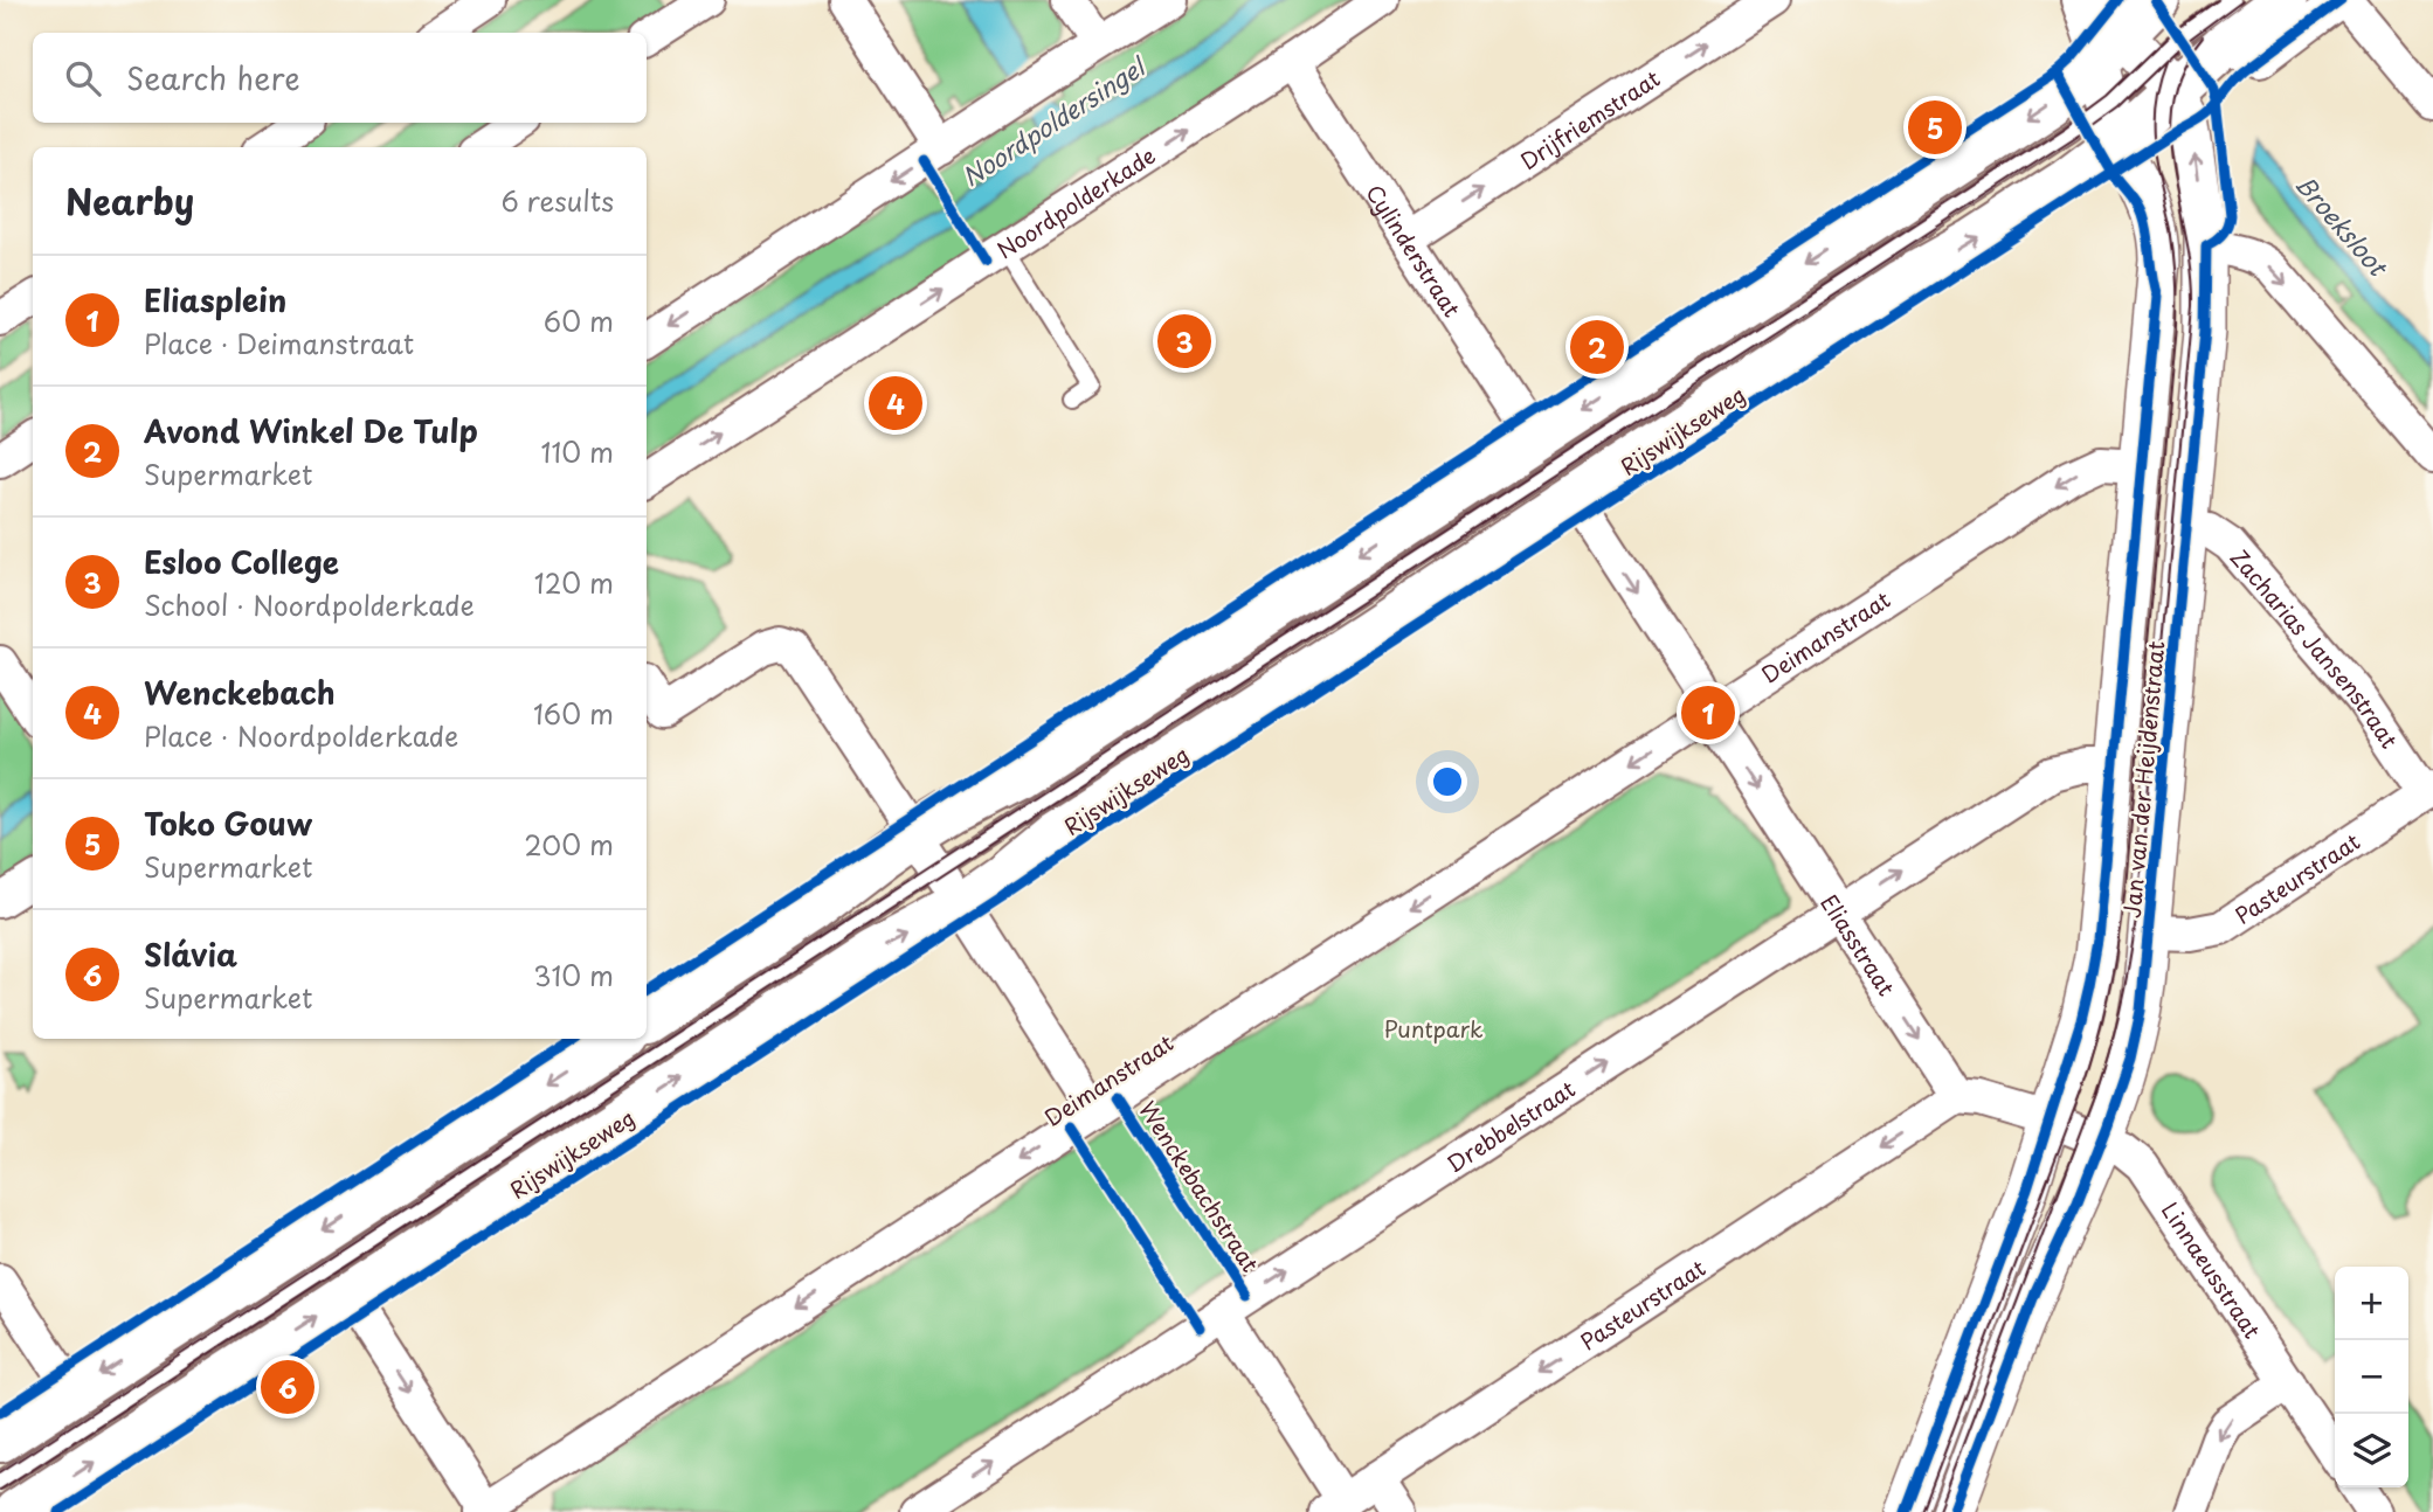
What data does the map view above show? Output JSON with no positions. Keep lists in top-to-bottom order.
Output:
{
  "streets": {
    "main road": ["Rijswijkseweg"],
    "street": [
      "Drijfriemstraat",
      "Noordpolderkade",
      "Cylinderstraat",
      "Deimanstraat",
      "Zacharias Jansenstraat",
      "Jan van der Heijdenstraat",
      "Pasteurstraat",
      "Eliasstraat",
      "Drebbelstraat",
      "Linnaeusstraat"
    ],
    "cycle path": ["Wenckebachstraat"]
  },
  "crossings": [
    ["Drijfriemstraat", "Cylinderstraat"],
    ["Noordpolderkade", "Cylinderstraat"],
    ["Cylinderstraat", "Rijswijkseweg"],
    ["Rijswijkseweg", "Jan van der Heijdenstraat"],
    ["Rijswijkseweg", "Eliasstraat"],
    ["Deimanstraat", "Jan van der Heijdenstraat"],
    ["Deimanstraat", "Eliasstraat"],
    ["Zacharias Jansenstraat", "Jan van der Heijdenstraat"],
    ["Zacharias Jansenstraat", "Pasteurstraat"],
    ["Jan van der Heijdenstraat", "Pasteurstraat"],
    ["Jan van der Heijdenstraat", "Drebbelstraat"],
    ["Jan van der Heijdenstraat", "Linnaeusstraat"],
    ["Pasteurstraat", "Eliasstraat"],
    ["Eliasstraat", "Drebbelstraat"]
  ],
  "one_way": [
    "Drijfriemstraat",
    "Deimanstraat",
    "Pasteurstraat",
    "Eliasstraat",
    "Drebbelstraat"
  ],
  "water": ["Noordpoldersingel", "Broeksloot"],
  "parks": ["Puntpark"],
  "page": {
    "search": "Search here",
    "pins": [
      "5",
      "3",
      "2",
      "4",
      "1",
      "6"
    ],
    "heading": ["Nearby", "6 results"],
    "list": [
      {
        "mark": "1",
        "name": "Eliasplein",
        "note": "Place · Deimanstraat",
        "value": "60 m"
      },
      {
        "mark": "2",
        "name": "Avond Winkel De Tulp",
        "note": "Supermarket",
        "value": "110 m"
      },
      {
        "mark": "3",
        "name": "Esloo College",
        "note": "School · Noordpolderkade",
        "value": "120 m"
      },
      {
        "mark": "4",
        "name": "Wenckebach",
        "note": "Place · Noordpolderkade",
        "value": "160 m"
      },
      {
        "mark": "5",
        "name": "Toko Gouw",
        "note": "Supermarket",
        "value": "200 m"
      },
      {
        "mark": "6",
        "name": "Slávia",
        "note": "Supermarket",
        "value": "310 m"
      }
    ],
    "map_buttons": ["+", "−"]
  }
}
